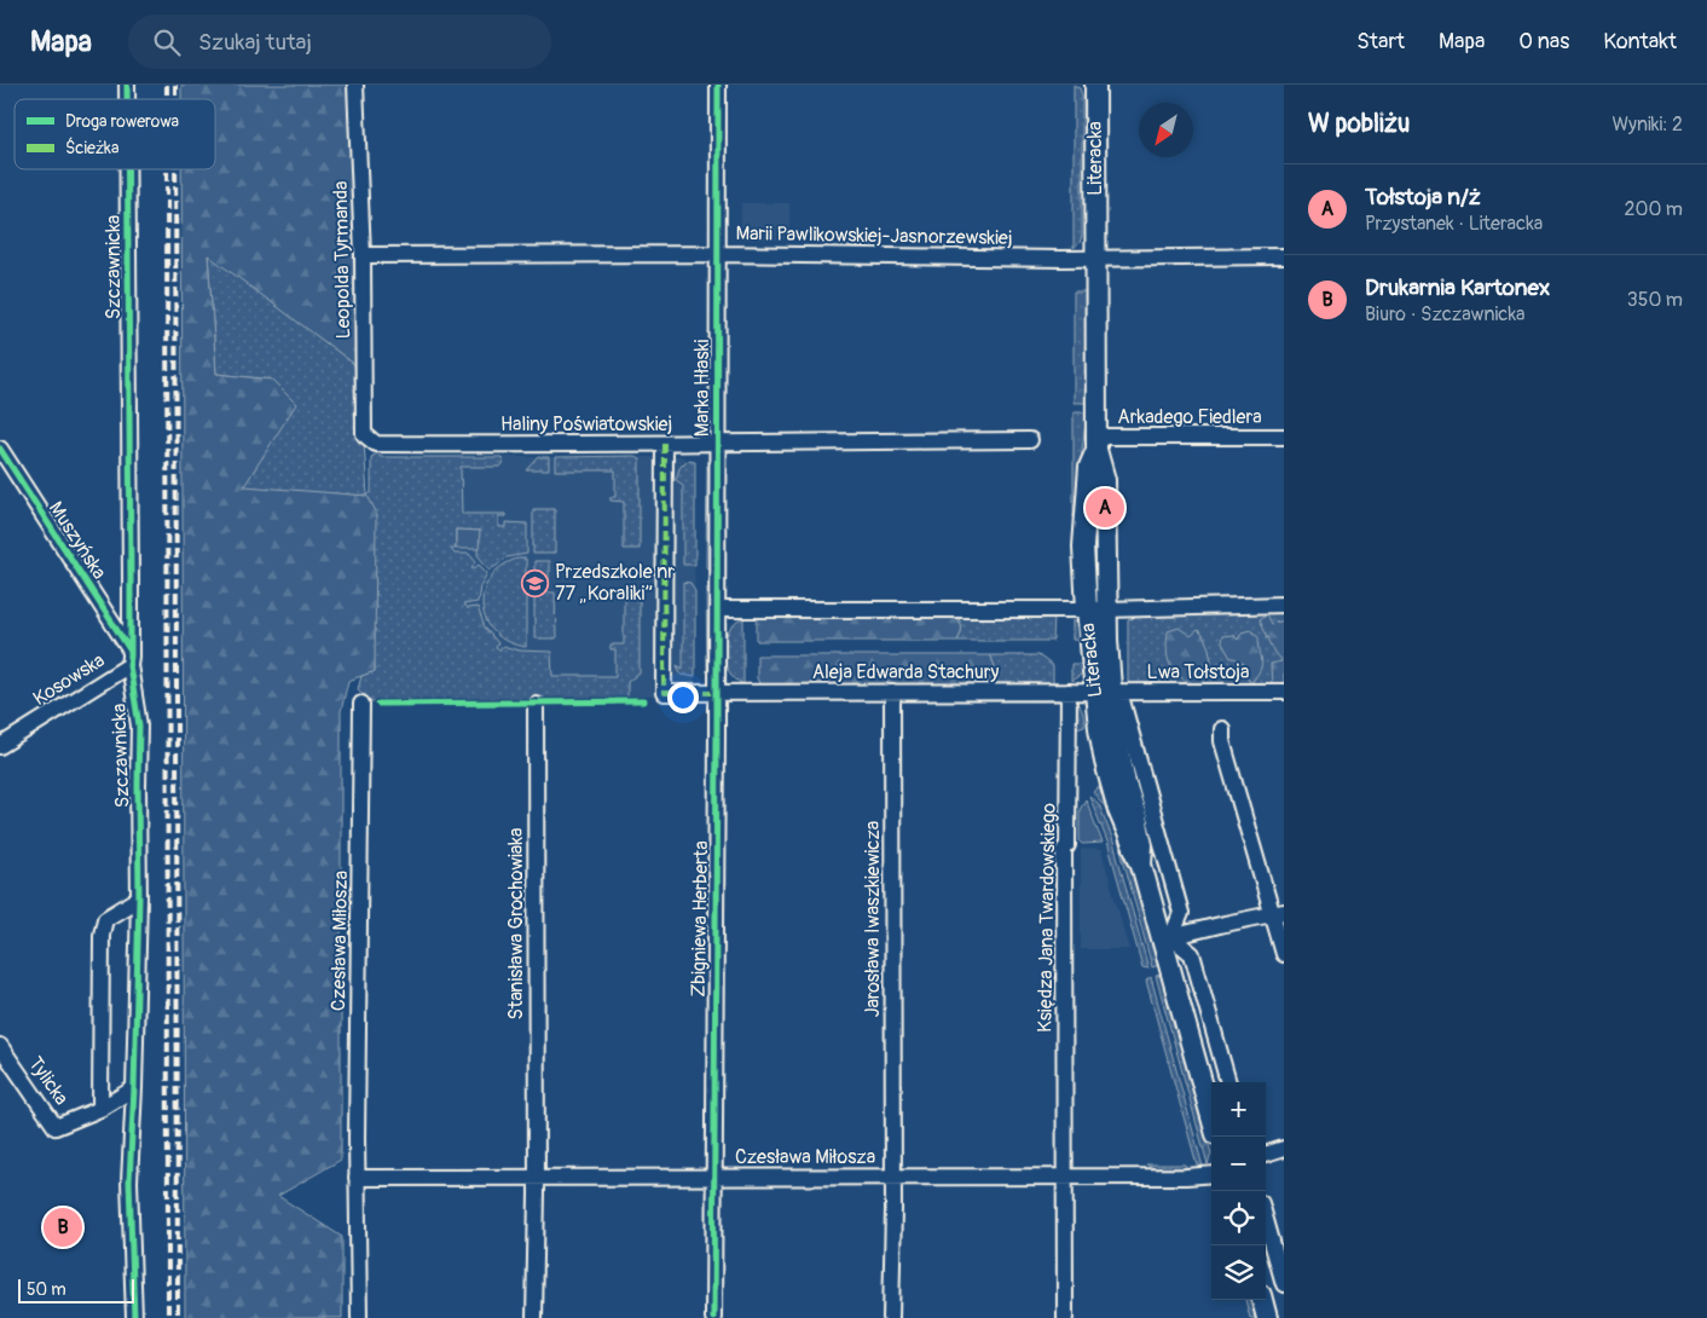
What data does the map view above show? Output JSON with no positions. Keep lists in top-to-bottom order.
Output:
{
  "streets": {
    "street": [
      "Literacka",
      "Marii Pawlikowskiej-Jasnorzewskiej",
      "Leopolda Tyrmanda",
      "Szczawnicka",
      "Marka Hłaski",
      "Arkadego Fiedlera",
      "Haliny Poświatowskiej",
      "Muszyńska",
      "Aleja Edwarda Stachury",
      "Lwa Tołstoja",
      "Kosowska",
      "Księdza Jana Twardowskiego",
      "Zbigniewa Herberta",
      "Jarosława Iwaszkiewicza",
      "Stanisława Grochowiaka",
      "Czesława Miłosza",
      "Tylicka"
    ]
  },
  "crossings": [
    ["Literacka", "Marii Pawlikowskiej-Jasnorzewskiej"],
    ["Literacka", "Arkadego Fiedlera"],
    ["Literacka", "Aleja Edwarda Stachury"],
    ["Literacka", "Lwa Tołstoja"],
    ["Marii Pawlikowskiej-Jasnorzewskiej", "Leopolda Tyrmanda"],
    ["Marii Pawlikowskiej-Jasnorzewskiej", "Marka Hłaski"],
    ["Leopolda Tyrmanda", "Haliny Poświatowskiej"],
    ["Szczawnicka", "Muszyńska"],
    ["Szczawnicka", "Kosowska"],
    ["Szczawnicka", "Tylicka"],
    ["Marka Hłaski", "Haliny Poświatowskiej"],
    ["Marka Hłaski", "Aleja Edwarda Stachury"],
    ["Marka Hłaski", "Zbigniewa Herberta"],
    ["Haliny Poświatowskiej", "Aleja Edwarda Stachury"],
    ["Aleja Edwarda Stachury", "Lwa Tołstoja"],
    ["Aleja Edwarda Stachury", "Księdza Jana Twardowskiego"],
    ["Aleja Edwarda Stachury", "Zbigniewa Herberta"],
    ["Aleja Edwarda Stachury", "Jarosława Iwaszkiewicza"],
    ["Księdza Jana Twardowskiego", "Czesława Miłosza"],
    ["Zbigniewa Herberta", "Czesława Miłosza"],
    ["Jarosława Iwaszkiewicza", "Czesława Miłosza"],
    ["Stanisława Grochowiaka", "Czesława Miłosza"]
  ],
  "places": {
    "school or university": ["Przedszkole nr 77 „Koraliki”"]
  },
  "legend": ["Droga rowerowa", "Ścieżka"],
  "scale_bar": "50 m",
  "north": "bottom left",
  "page": {
    "header": "Mapa",
    "search": "Szukaj tutaj",
    "nav": [
      "Start",
      "Mapa",
      "O nas",
      "Kontakt"
    ],
    "heading": ["W pobliżu", "Wyniki: 2"],
    "list": [
      {
        "mark": "A",
        "name": "Tołstoja n/ż",
        "note": "Przystanek · Literacka",
        "value": "200 m"
      },
      {
        "mark": "B",
        "name": "Drukarnia Kartonex",
        "note": "Biuro · Szczawnicka",
        "value": "350 m"
      }
    ],
    "pins": ["A", "B"],
    "map_buttons": ["+", "−"],
    "scale": "50 m"
  }
}
